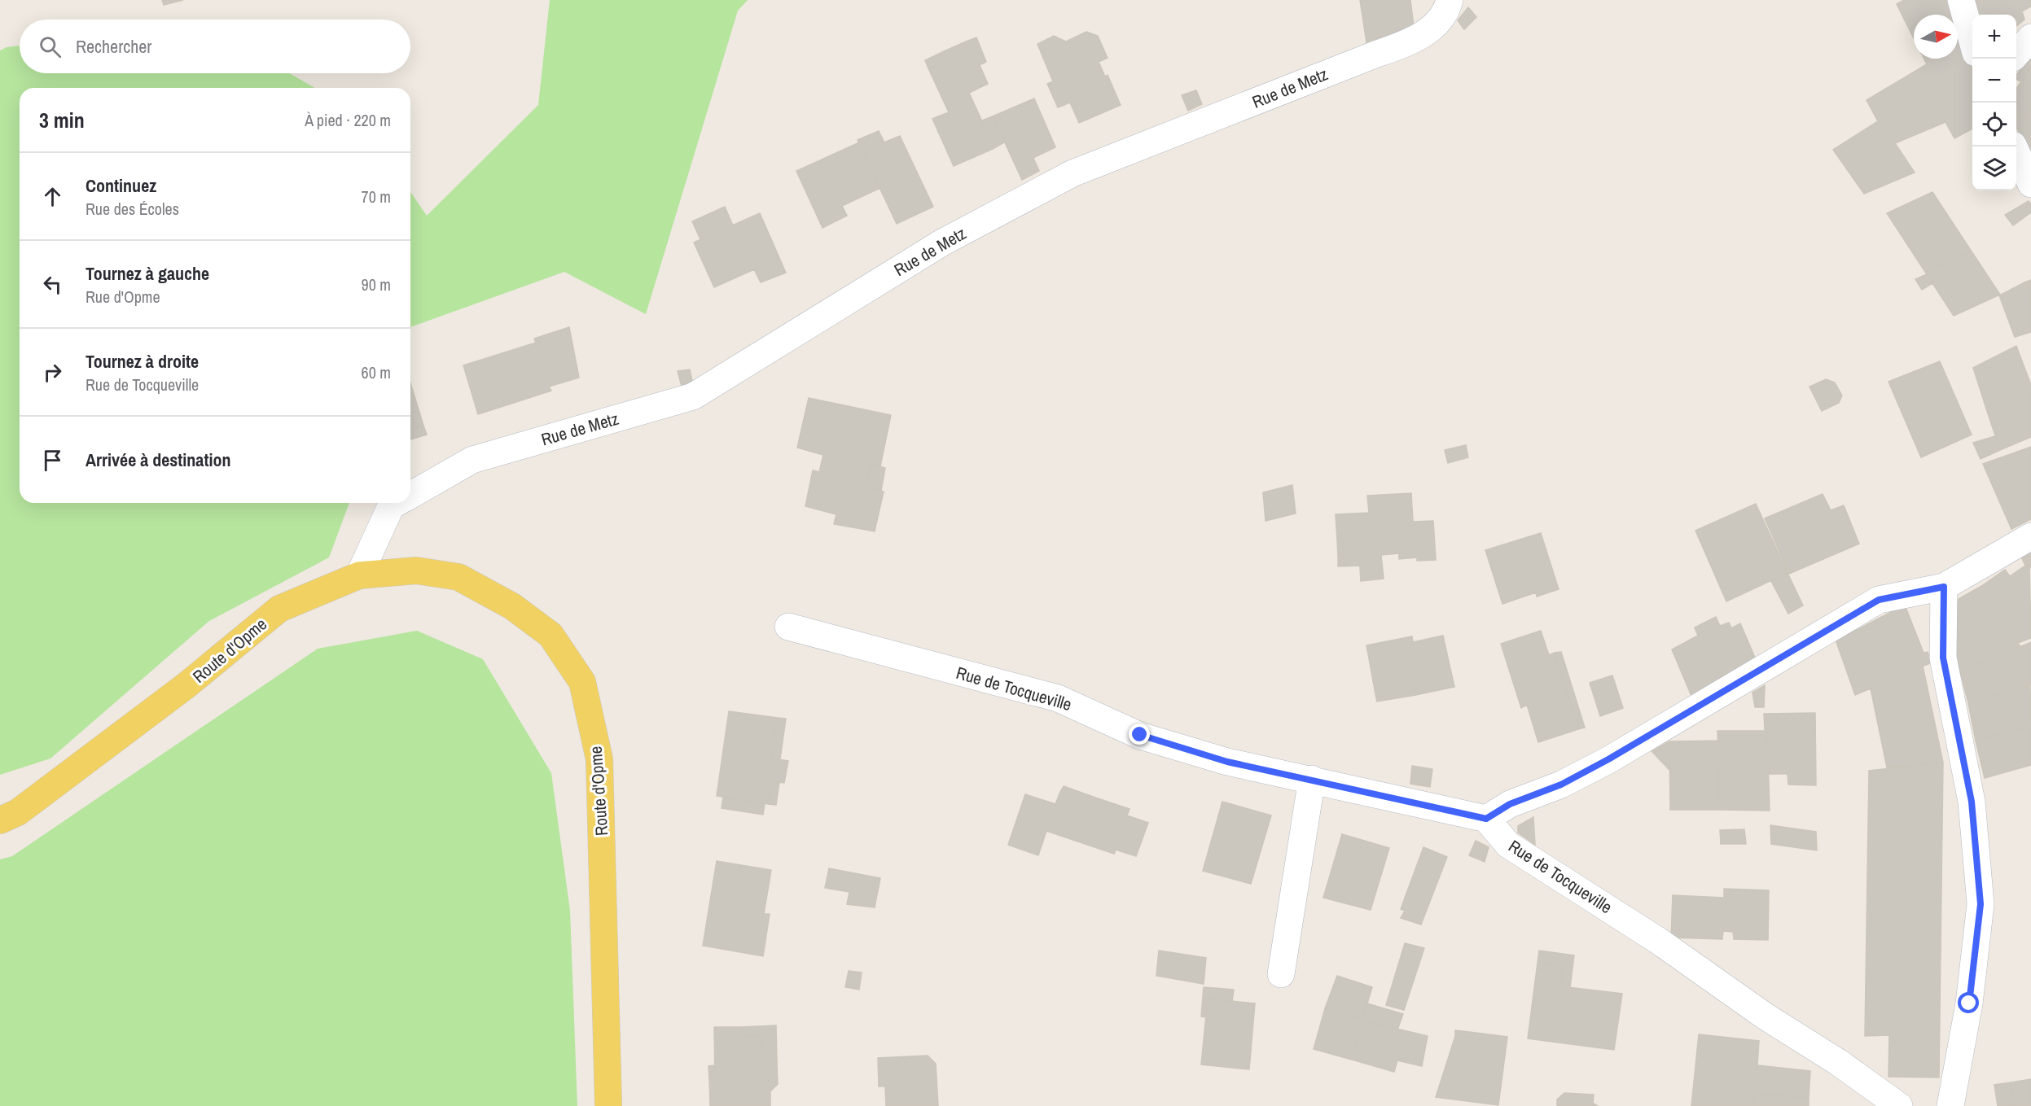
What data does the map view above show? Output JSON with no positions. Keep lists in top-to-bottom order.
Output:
{
  "streets": {
    "main road": ["Route d'Opme"],
    "street": ["Rue de Metz", "Rue de Tocqueville"]
  },
  "crossings": [
    ["Rue de Metz", "Route d'Opme"]
  ],
  "north": "right",
  "page": {
    "map_buttons": ["+", "−"],
    "search": "Rechercher",
    "heading": ["3 min", "À pied · 220 m"],
    "list": [
      ["Continuez", "Rue des Écoles", "70 m"],
      ["Tournez à gauche", "Rue d'Opme", "90 m"],
      ["Tournez à droite", "Rue de Tocqueville", "60 m"],
      "Arrivée à destination"
    ]
  }
}
